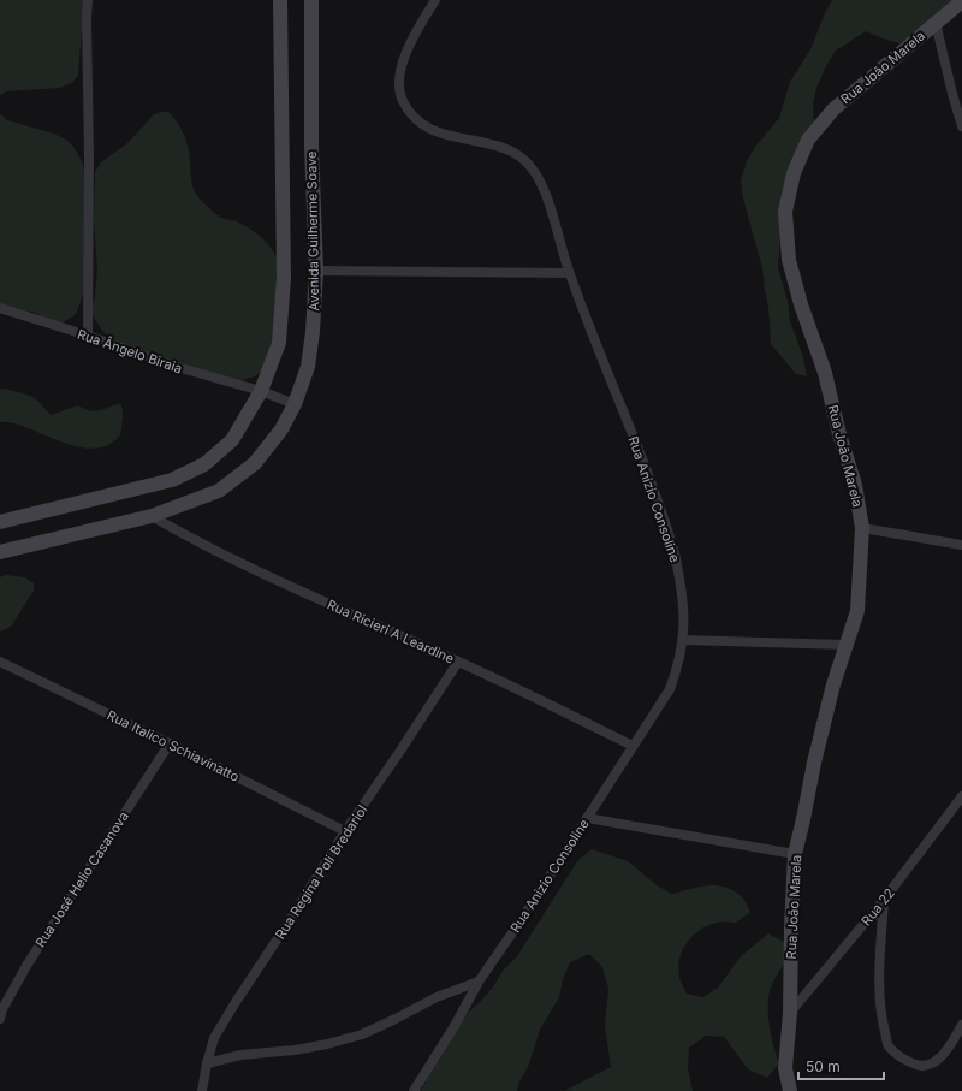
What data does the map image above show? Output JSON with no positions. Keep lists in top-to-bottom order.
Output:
{
  "streets": {
    "street": [
      "Rua João Marela",
      "Avenida Guilherme Soave",
      "Rua Ângelo Biraia",
      "Rua Anizio Consoline",
      "Rua Ricieri A Leardine",
      "Rua Italico Schiavinatto",
      "Rua Regina Poli Bredariol",
      "Rua José Helio Casanova",
      "Rua 22"
    ]
  },
  "crossings": [
    ["Rua João Marela", "Rua 22"],
    ["Avenida Guilherme Soave", "Rua Ângelo Biraia"],
    ["Avenida Guilherme Soave", "Rua Ricieri A Leardine"],
    ["Rua Anizio Consoline", "Rua Ricieri A Leardine"],
    ["Rua Ricieri A Leardine", "Rua Regina Poli Bredariol"],
    ["Rua Italico Schiavinatto", "Rua Regina Poli Bredariol"],
    ["Rua Italico Schiavinatto", "Rua José Helio Casanova"]
  ],
  "scale_bar": "50 m"
}
